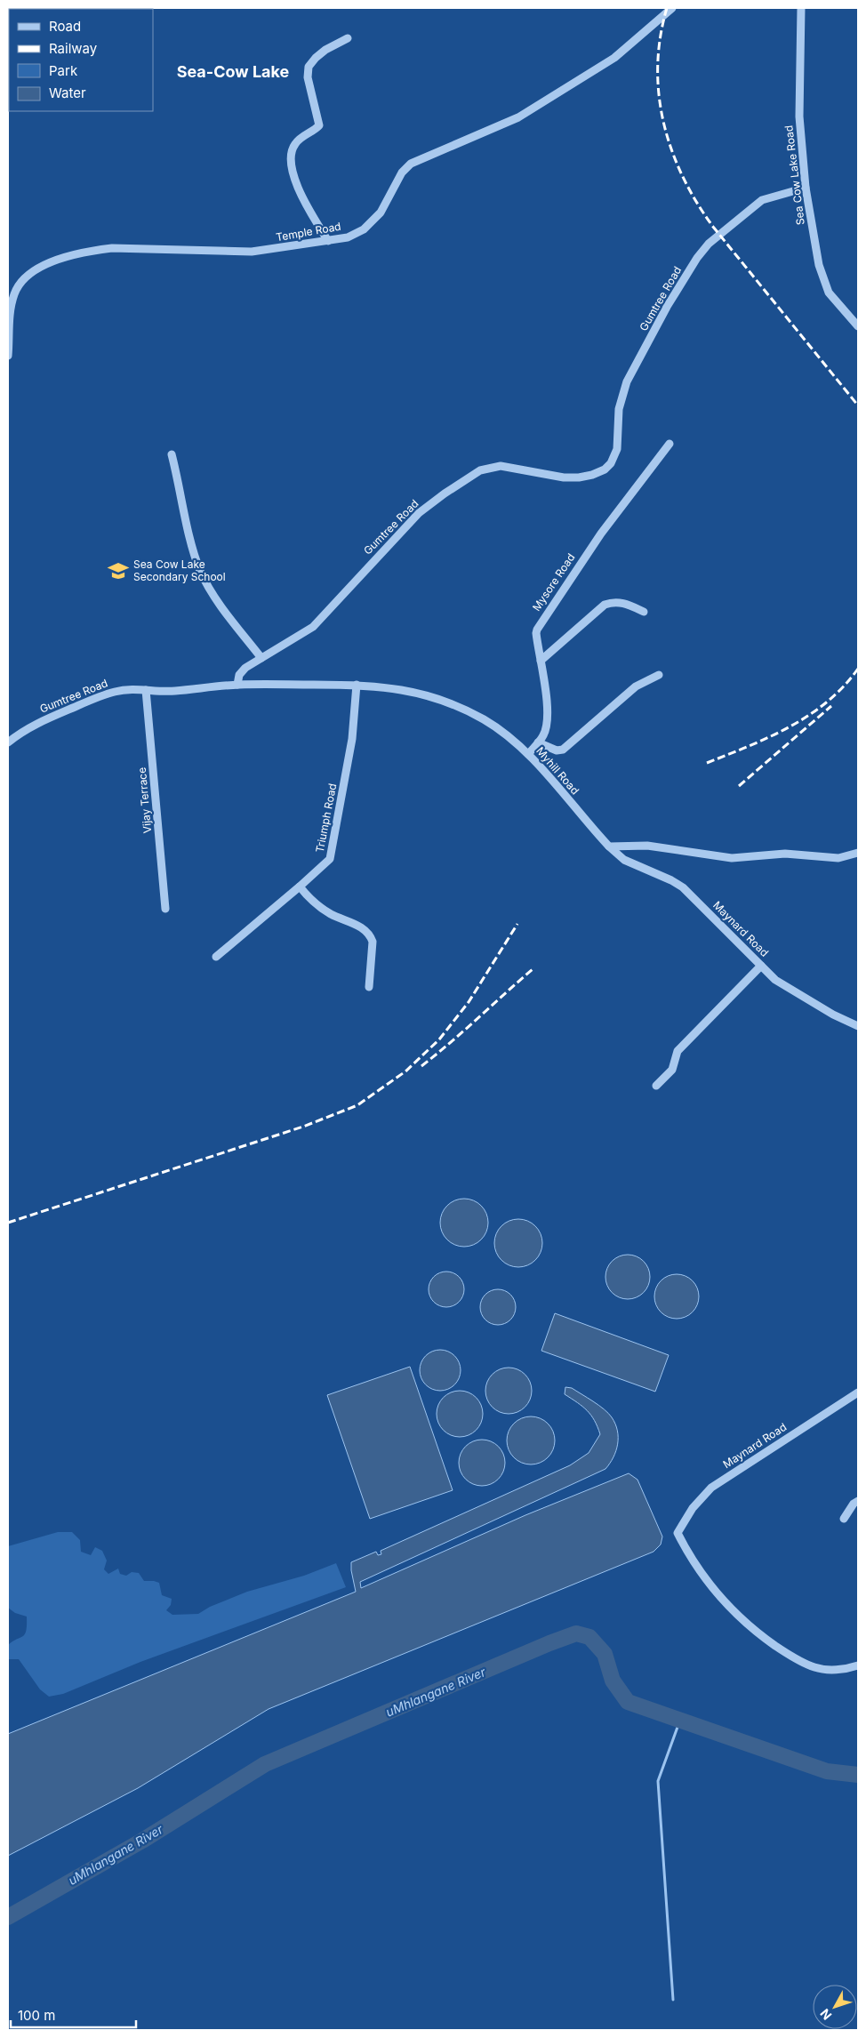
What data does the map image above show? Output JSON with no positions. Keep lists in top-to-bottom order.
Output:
{
  "streets": {
    "street": [
      "Sea Cow Lake Road",
      "Temple Road",
      "Gumtree Road",
      "Mysore Road",
      "Myhill Road",
      "Vijay Terrace",
      "Triumph Road",
      "Maynard Road"
    ]
  },
  "crossings": [
    ["Sea Cow Lake Road", "Gumtree Road"],
    ["Gumtree Road", "Myhill Road"],
    ["Gumtree Road", "Vijay Terrace"],
    ["Mysore Road", "Myhill Road"],
    ["Myhill Road", "Triumph Road"],
    ["Myhill Road", "Maynard Road"]
  ],
  "districts": ["Sea-Cow Lake"],
  "water": ["uMhlangane River"],
  "places": {
    "school or university": ["Sea Cow Lake Secondary School"]
  },
  "legend": [
    "Road",
    "Railway",
    "Park",
    "Water"
  ],
  "scale_bar": "100 m",
  "north": "bottom left"
}
